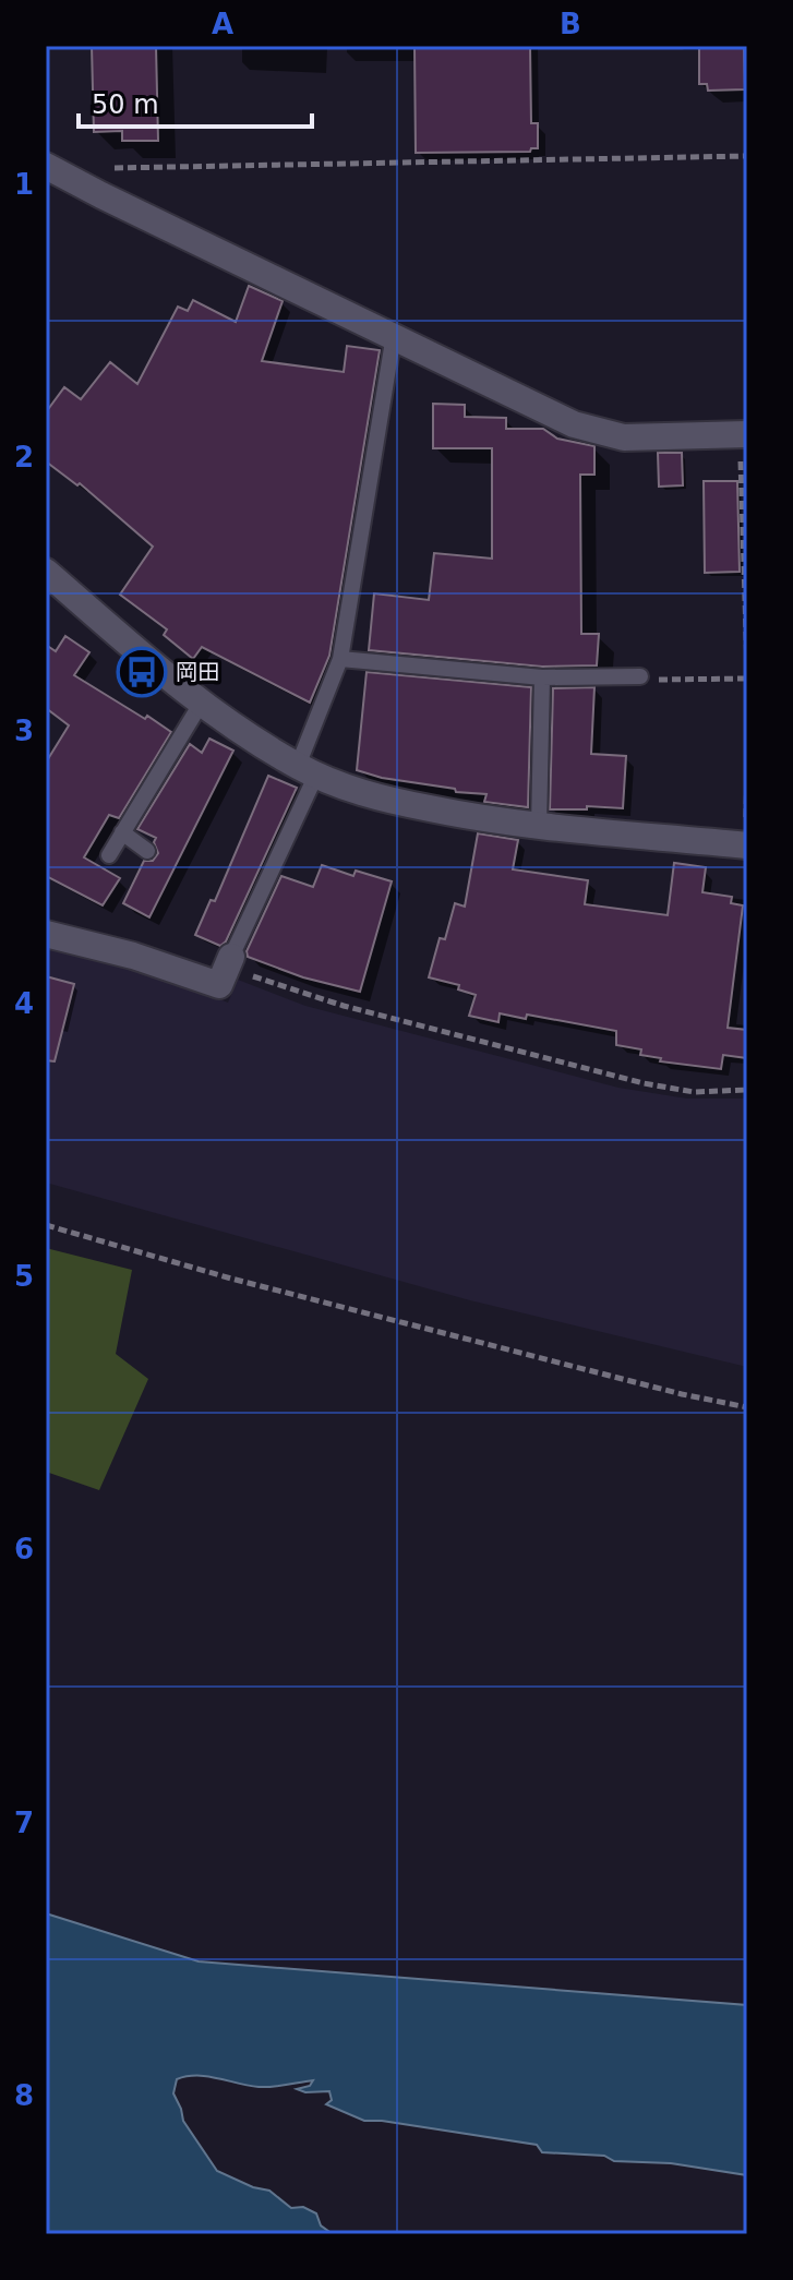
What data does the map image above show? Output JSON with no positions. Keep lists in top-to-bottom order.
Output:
{
  "places": {
    "bus stop": ["岡田"]
  },
  "scale_bar": "50 m",
  "grid": {
    "columns": ["A", "B"],
    "rows": [
      "1",
      "2",
      "3",
      "4",
      "5",
      "6",
      "7",
      "8"
    ]
  }
}
